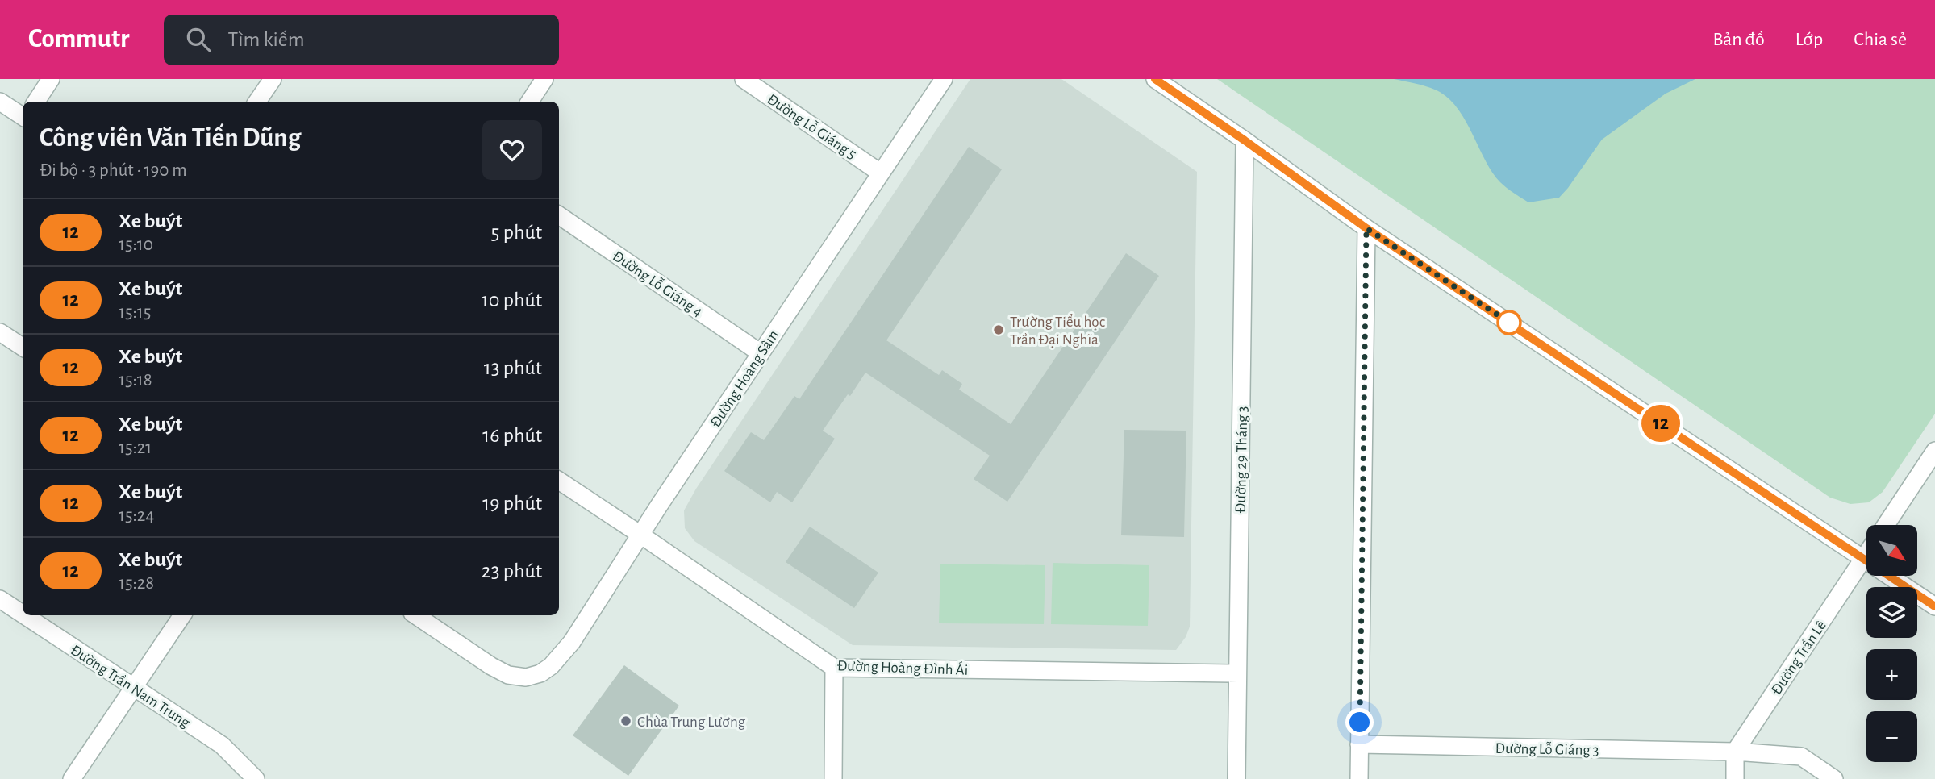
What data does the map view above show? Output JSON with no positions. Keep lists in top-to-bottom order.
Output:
{
  "streets": {
    "street": [
      "Đường Lỗ Giáng 5",
      "Đường Lỗ Giáng 4",
      "Đường Hoàng Sâm",
      "Đường 29 Tháng 3",
      "Đường Trần Lê",
      "Đường Hoàng Đình Ái",
      "Đường Trần Nam Trung",
      "Đường Lỗ Giáng 3"
    ]
  },
  "crossings": [
    ["Đường Lỗ Giáng 5", "Đường Hoàng Sâm"],
    ["Đường Lỗ Giáng 4", "Đường Hoàng Sâm"],
    ["Đường Hoàng Sâm", "Đường Hoàng Đình Ái"],
    ["Đường 29 Tháng 3", "Đường Hoàng Đình Ái"],
    ["Đường Trần Lê", "Đường Lỗ Giáng 3"]
  ],
  "places": ["Trường Tiểu học Trần Đại Nghĩa", "Chùa Trung Lương"],
  "lines": ["bus line 12"],
  "north": "bottom right",
  "page": {
    "header": "Commutr",
    "search": "Tìm kiếm",
    "nav": ["Bản đồ", "Lớp", "Chia sẻ"],
    "on_map": "12",
    "heading": ["Công viên Văn Tiến Dũng", "Đi bộ · 3 phút · 190 m"],
    "list": [
      {
        "mark": "12",
        "name": "Xe buýt",
        "note": "15:10",
        "value": "5 phút"
      },
      {
        "mark": "12",
        "name": "Xe buýt",
        "note": "15:15",
        "value": "10 phút"
      },
      {
        "mark": "12",
        "name": "Xe buýt",
        "note": "15:18",
        "value": "13 phút"
      },
      {
        "mark": "12",
        "name": "Xe buýt",
        "note": "15:21",
        "value": "16 phút"
      },
      {
        "mark": "12",
        "name": "Xe buýt",
        "note": "15:24",
        "value": "19 phút"
      },
      {
        "mark": "12",
        "name": "Xe buýt",
        "note": "15:28",
        "value": "23 phút"
      }
    ],
    "map_buttons": ["+", "−"]
  }
}
